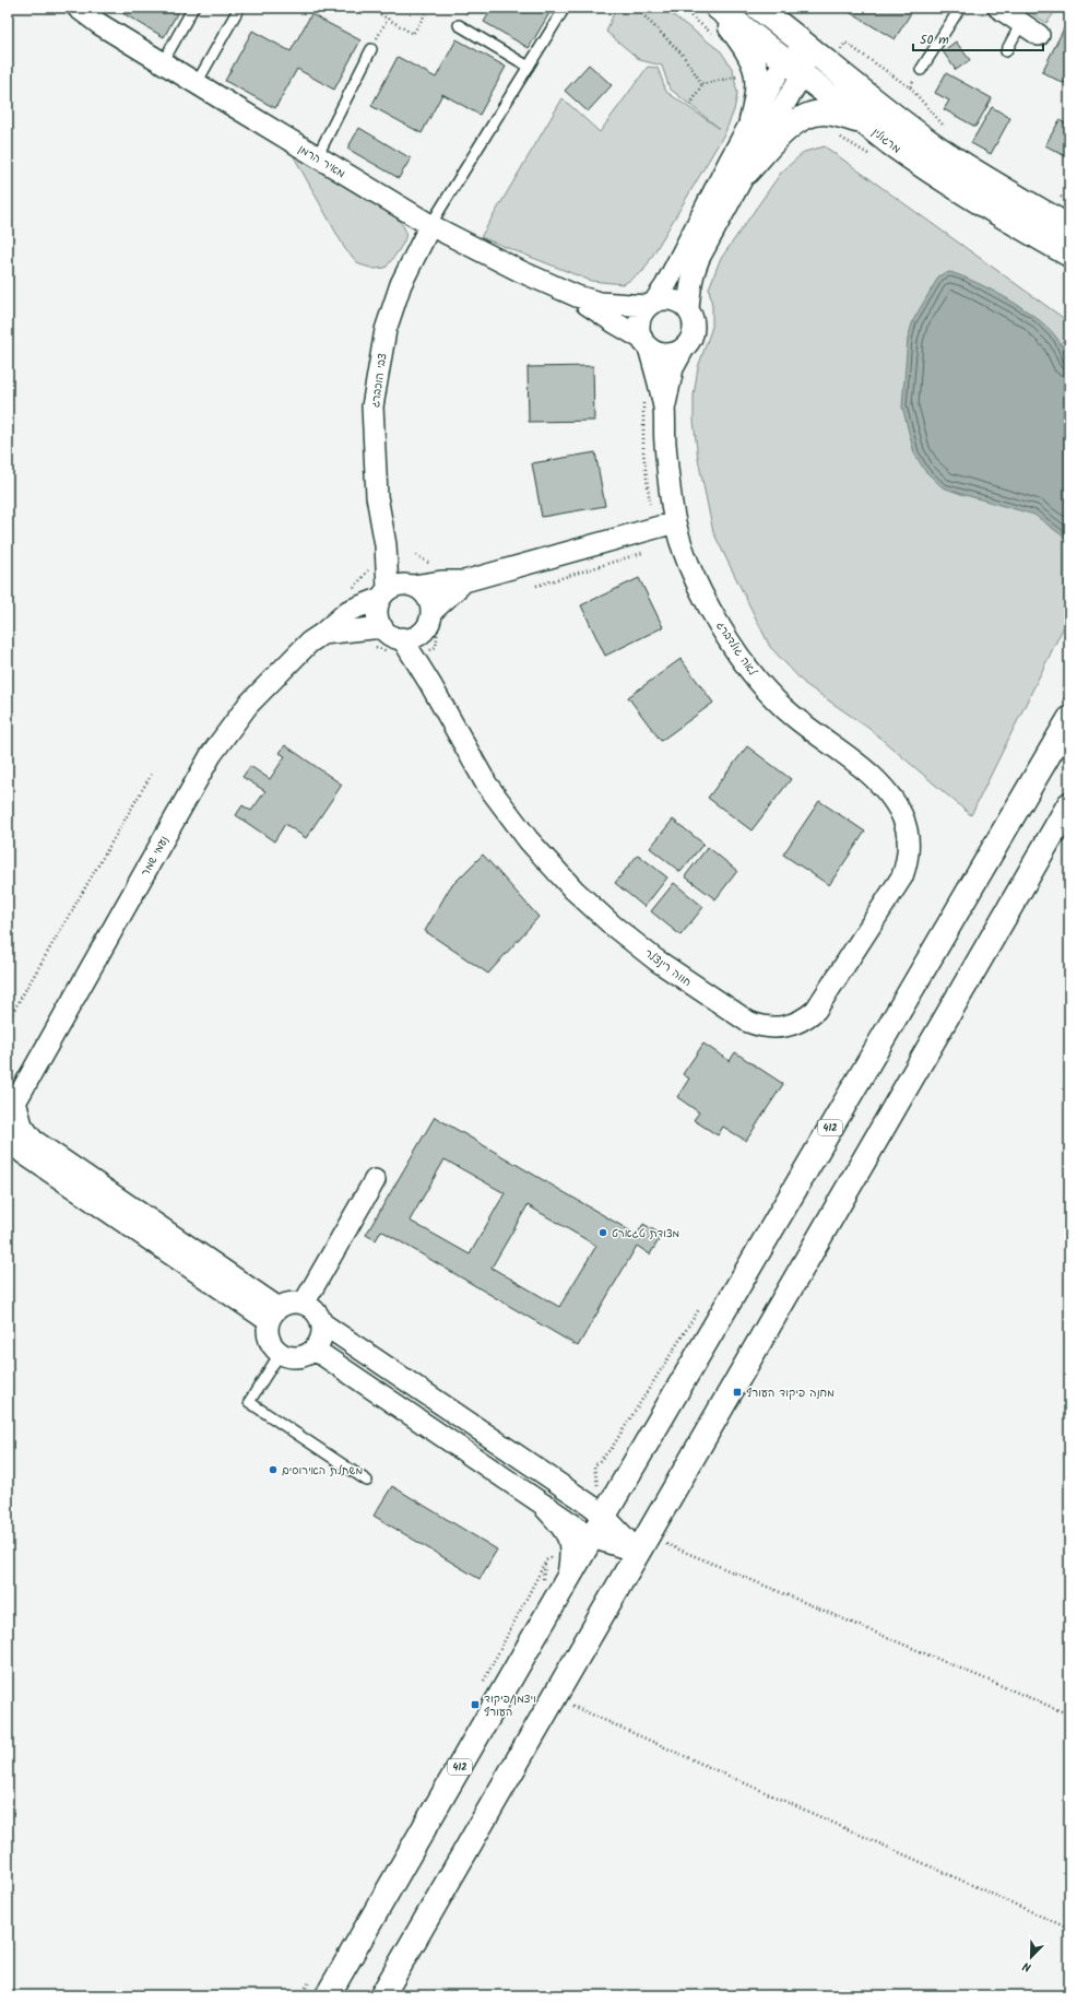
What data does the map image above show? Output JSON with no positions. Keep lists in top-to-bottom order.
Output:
{
  "streets": {
    "main road": ["מרגולין", "412"],
    "street": [
      "מאיר הרמן",
      "צבי הוכברג",
      "לאה גולדברג",
      "נעמי שמר",
      "חווה רינצלר"
    ]
  },
  "crossings": [
    ["מאיר הרמן", "צבי הוכברג"],
    ["מאיר הרמן", "לאה גולדברג"],
    ["צבי הוכברג", "נעמי שמר"],
    ["צבי הוכברג", "חווה רינצלר"],
    ["לאה גולדברג", "חווה רינצלר"],
    ["נעמי שמר", "חווה רינצלר"]
  ],
  "places": {
    "other": ["מצודת טגארט", "משתלת האירוסים"],
    "transit": ["מחנה פיקוד העורף", "ויצמן/פיקוד העורף"]
  },
  "scale_bar": "50 m",
  "north": "bottom left"
}
